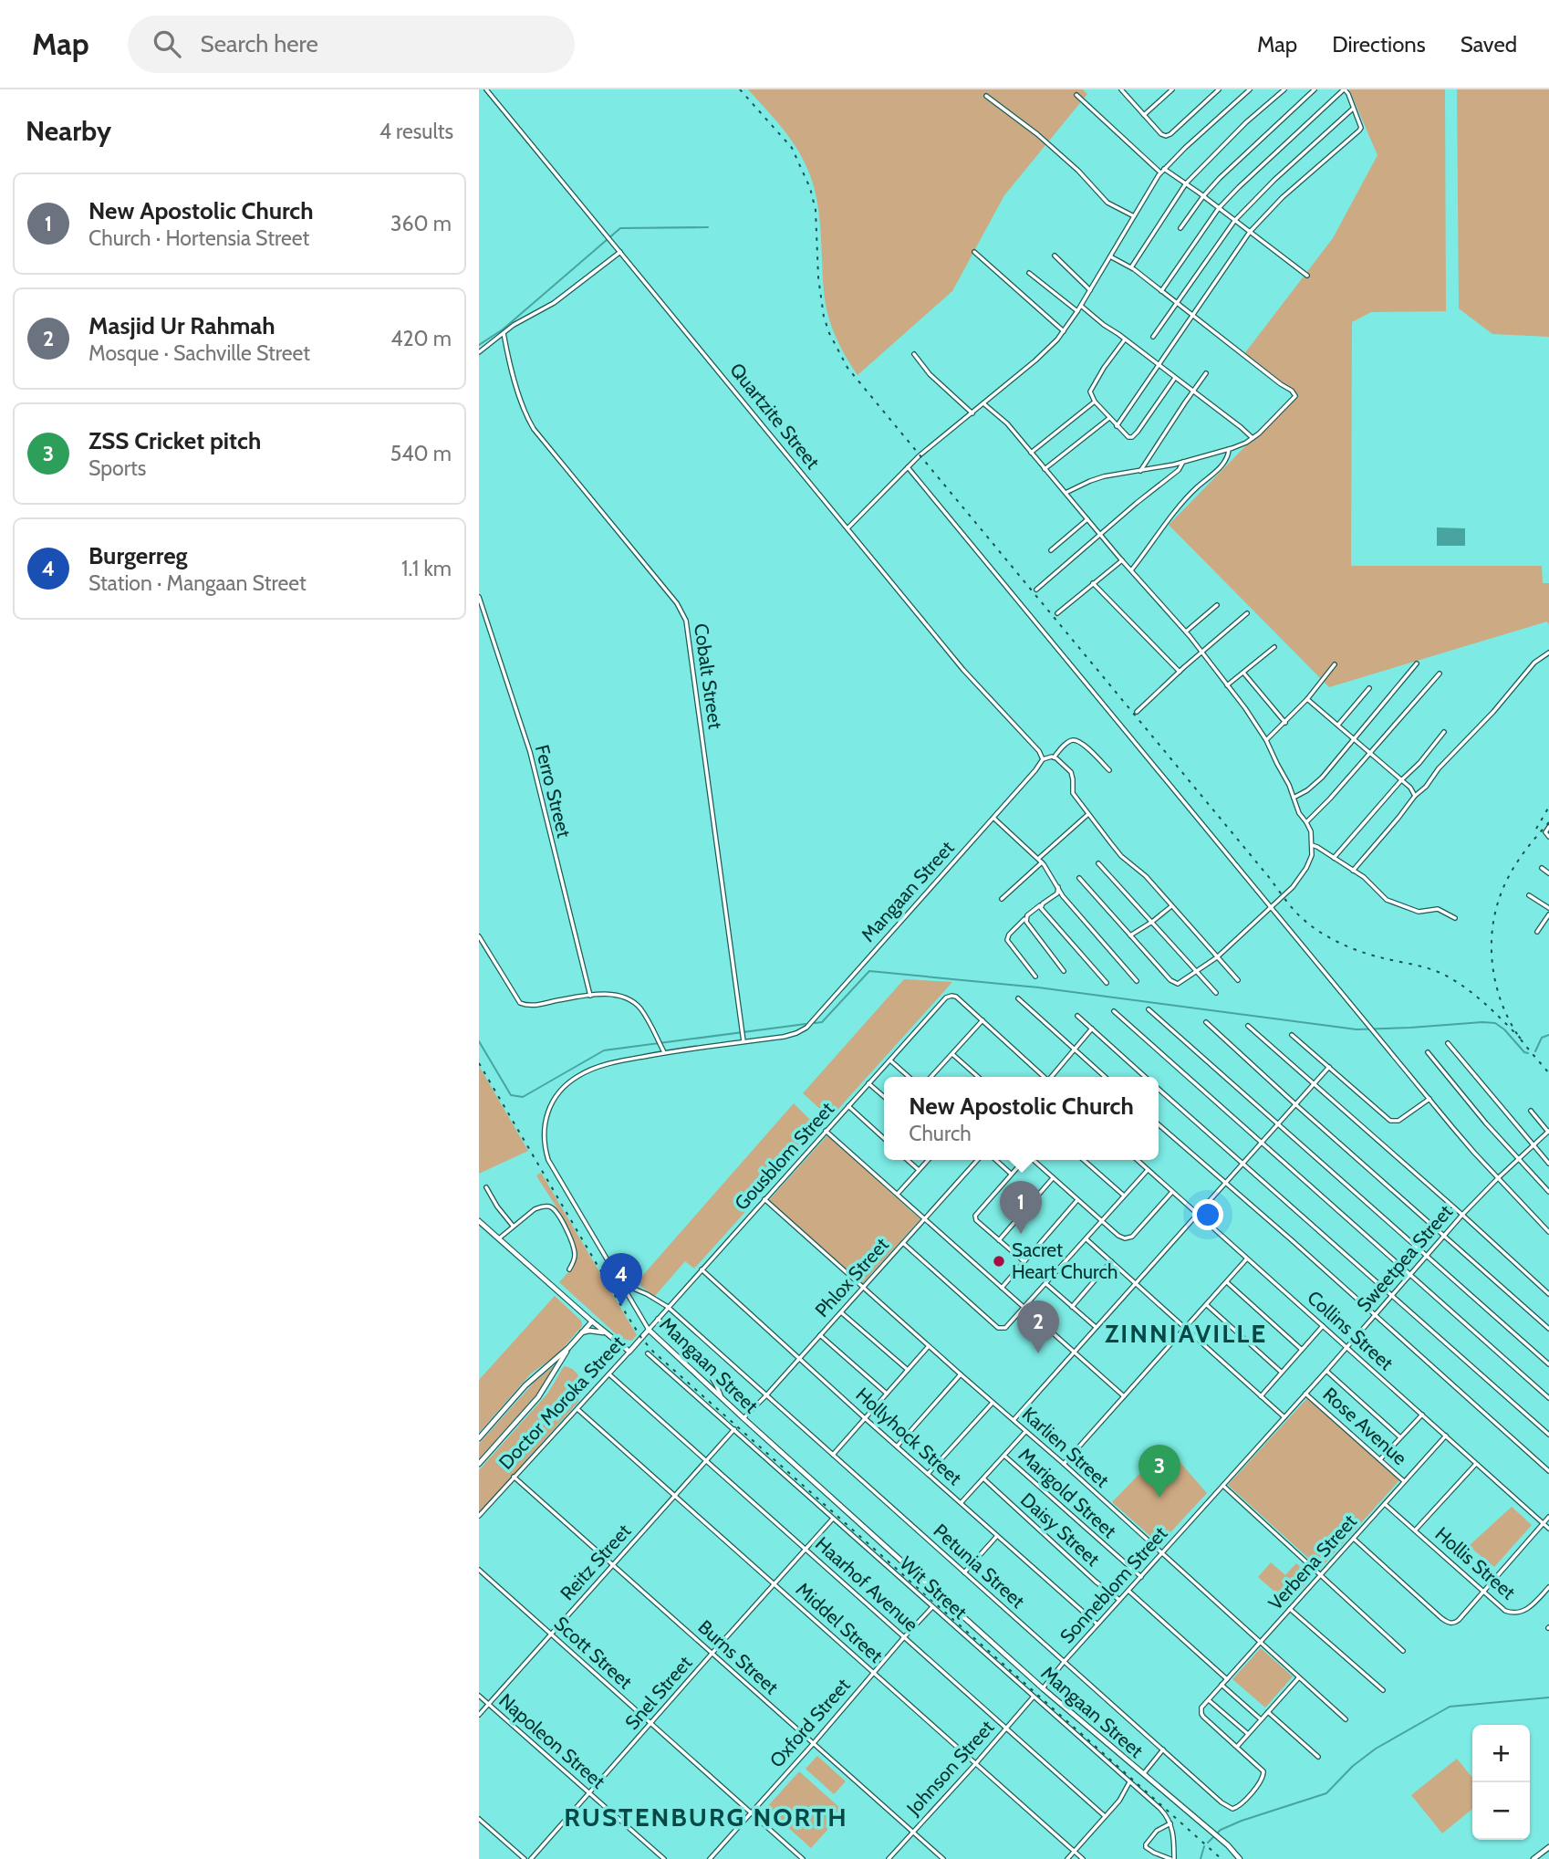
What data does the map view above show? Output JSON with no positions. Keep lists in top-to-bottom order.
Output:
{
  "streets": {
    "street": [
      "Quartzite Street",
      "Cobalt Street",
      "Ferro Street",
      "Mangaan Street",
      "Gousblom Street",
      "Sweetpea Street",
      "Phlox Street",
      "Collins Street",
      "Doctor Moroka Street",
      "Rose Avenue",
      "Hollyhock Street",
      "Karlien Street",
      "Marigold Street",
      "Daisy Street",
      "Reitz Street",
      "Verbena Street",
      "Hollis Street",
      "Petunia Street",
      "Haarhof Avenue",
      "Sonneblom Street",
      "Wit Street",
      "Middel Street",
      "Scott Street",
      "Burns Street",
      "Snel Street",
      "Oxford Street",
      "Napoleon Street",
      "Johnson Street"
    ]
  },
  "crossings": [
    ["Quartzite Street", "Mangaan Street"],
    ["Cobalt Street", "Mangaan Street"],
    ["Mangaan Street", "Gousblom Street"],
    ["Mangaan Street", "Phlox Street"],
    ["Mangaan Street", "Petunia Street"],
    ["Mangaan Street", "Sonneblom Street"],
    ["Gousblom Street", "Doctor Moroka Street"],
    ["Gousblom Street", "Hollyhock Street"],
    ["Gousblom Street", "Karlien Street"],
    ["Gousblom Street", "Petunia Street"],
    ["Sweetpea Street", "Collins Street"],
    ["Sweetpea Street", "Rose Avenue"],
    ["Sweetpea Street", "Sonneblom Street"],
    ["Phlox Street", "Hollyhock Street"],
    ["Phlox Street", "Karlien Street"],
    ["Phlox Street", "Petunia Street"],
    ["Collins Street", "Verbena Street"],
    ["Doctor Moroka Street", "Haarhof Avenue"],
    ["Doctor Moroka Street", "Middel Street"],
    ["Doctor Moroka Street", "Burns Street"],
    ["Rose Avenue", "Verbena Street"],
    ["Hollyhock Street", "Sonneblom Street"],
    ["Karlien Street", "Verbena Street"],
    ["Karlien Street", "Sonneblom Street"],
    ["Marigold Street", "Sonneblom Street"],
    ["Daisy Street", "Sonneblom Street"],
    ["Reitz Street", "Haarhof Avenue"],
    ["Reitz Street", "Wit Street"],
    ["Reitz Street", "Middel Street"],
    ["Reitz Street", "Scott Street"],
    ["Reitz Street", "Burns Street"],
    ["Reitz Street", "Napoleon Street"],
    ["Verbena Street", "Hollis Street"],
    ["Verbena Street", "Petunia Street"],
    ["Petunia Street", "Sonneblom Street"],
    ["Haarhof Avenue", "Snel Street"],
    ["Haarhof Avenue", "Oxford Street"],
    ["Haarhof Avenue", "Johnson Street"],
    ["Wit Street", "Snel Street"],
    ["Wit Street", "Oxford Street"],
    ["Wit Street", "Johnson Street"],
    ["Middel Street", "Snel Street"],
    ["Middel Street", "Oxford Street"],
    ["Middel Street", "Johnson Street"],
    ["Scott Street", "Snel Street"],
    ["Scott Street", "Oxford Street"],
    ["Burns Street", "Snel Street"],
    ["Burns Street", "Oxford Street"],
    ["Burns Street", "Johnson Street"],
    ["Snel Street", "Napoleon Street"]
  ],
  "districts": ["ZINNIAVILLE", "RUSTENBURG NORTH"],
  "places": ["Sacret Heart Church"],
  "page": {
    "header": "Map",
    "search": "Search here",
    "nav": ["Map", "Directions", "Saved"],
    "heading": ["Nearby", "4 results"],
    "list": [
      {
        "mark": "1",
        "name": "New Apostolic Church",
        "note": "Church · Hortensia Street",
        "value": "360 m"
      },
      {
        "mark": "2",
        "name": "Masjid Ur Rahmah",
        "note": "Mosque · Sachville Street",
        "value": "420 m"
      },
      {
        "mark": "3",
        "name": "ZSS Cricket pitch",
        "note": "Sports",
        "value": "540 m"
      },
      {
        "mark": "4",
        "name": "Burgerreg",
        "note": "Station · Mangaan Street",
        "value": "1.1 km"
      }
    ],
    "popup": ["New Apostolic Church", "Church"],
    "pins": [
      "1",
      "4",
      "2",
      "3"
    ],
    "map_buttons": ["+", "−"]
  }
}
